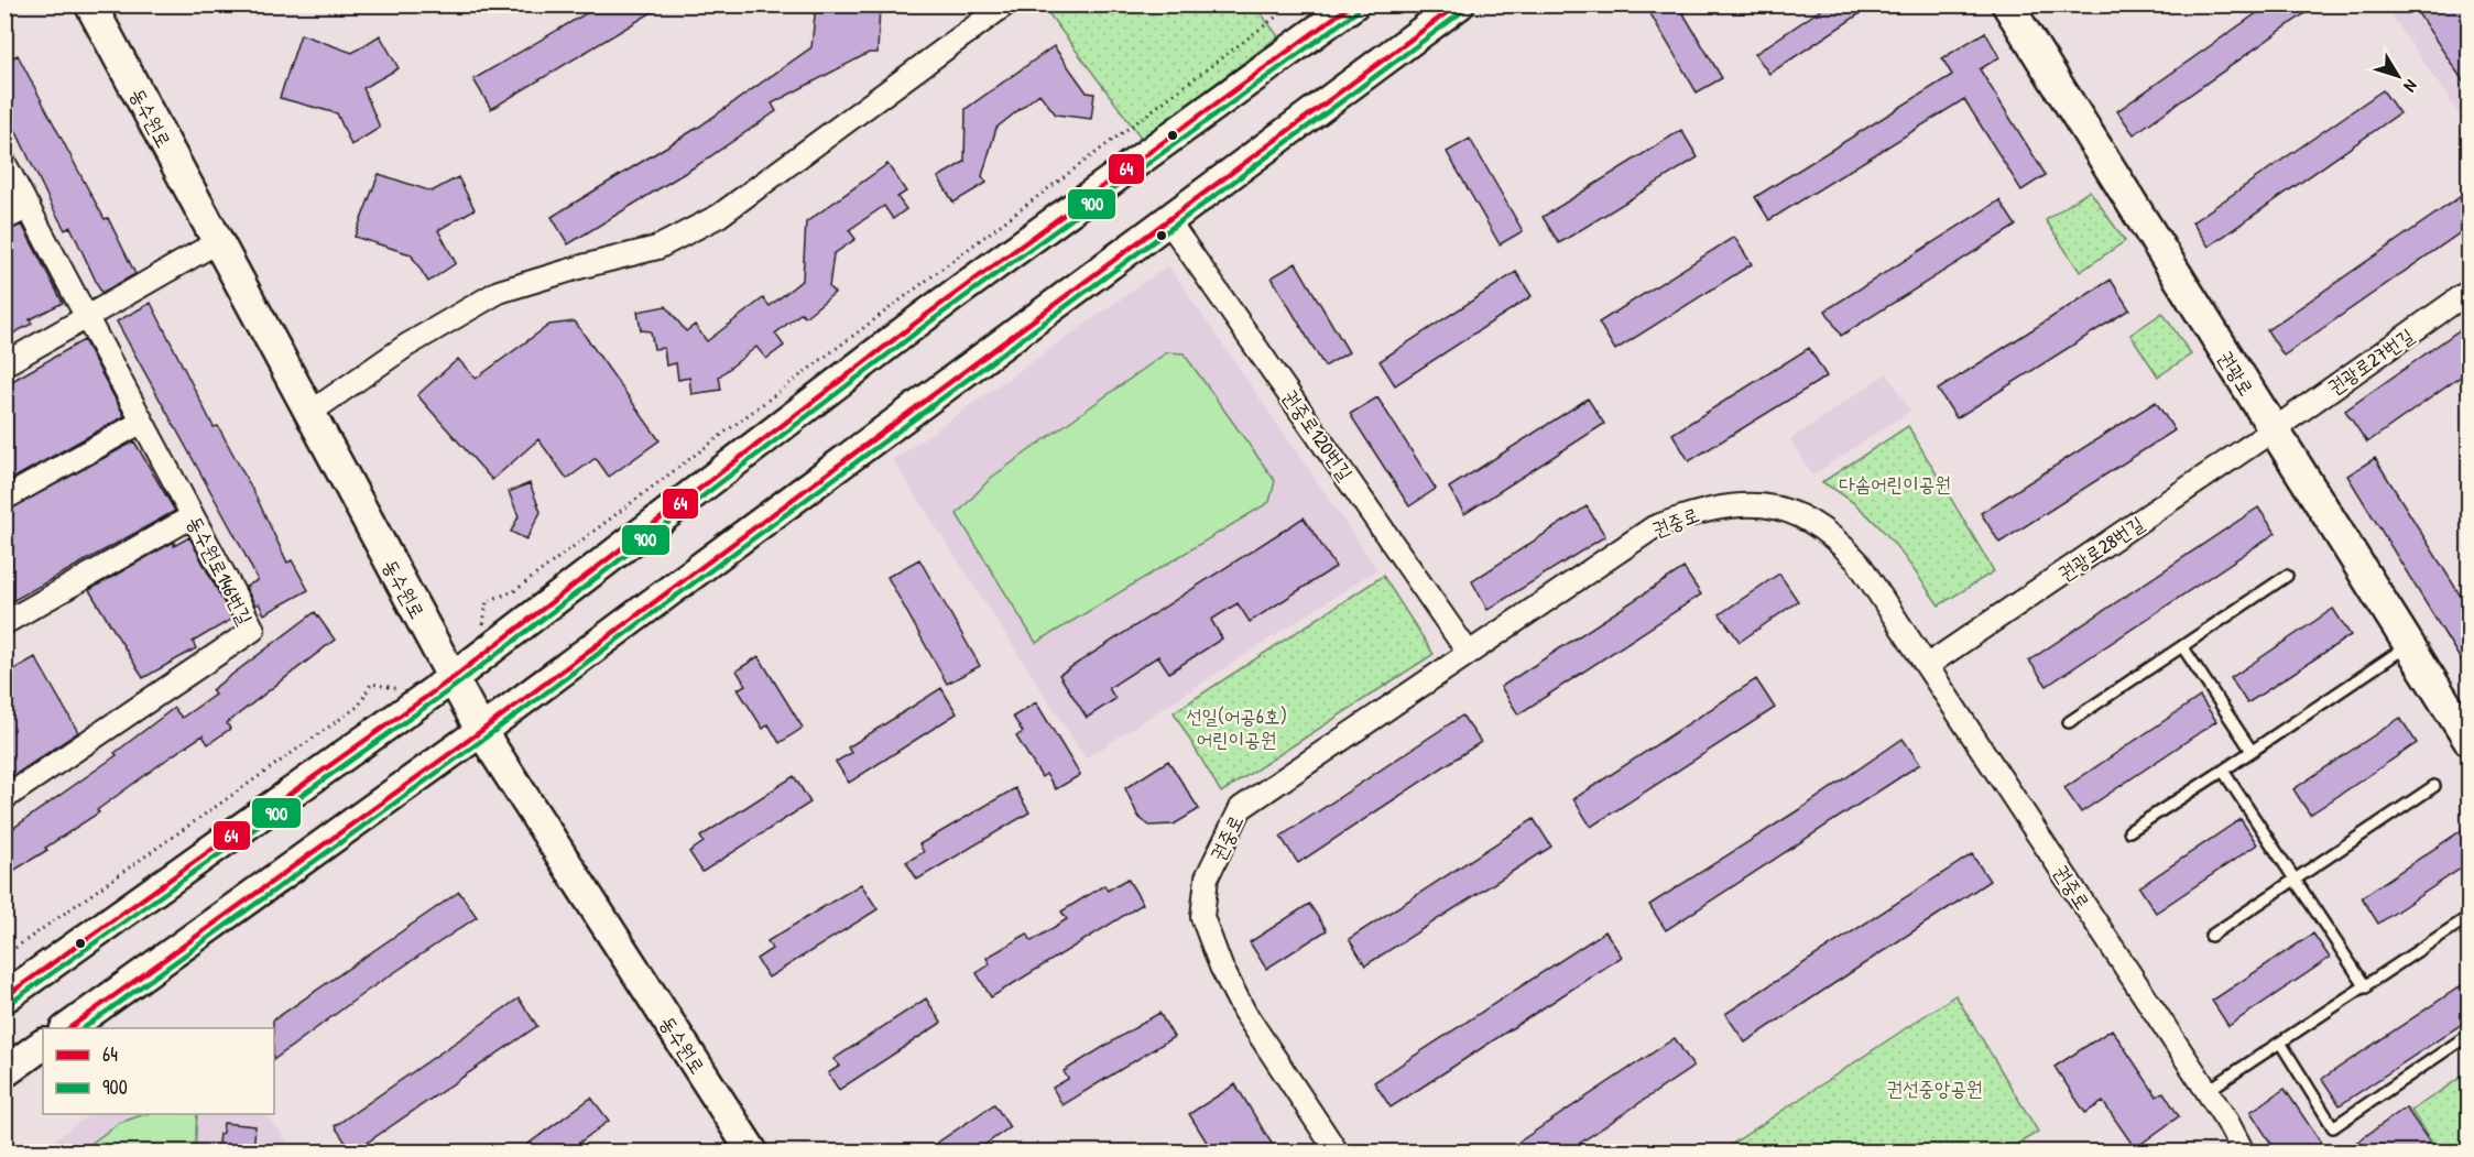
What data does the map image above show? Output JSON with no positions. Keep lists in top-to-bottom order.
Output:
{
  "streets": {
    "main road": ["동수원로", "권광로"],
    "street": [
      "권광로27번길",
      "권중로120번길",
      "권중로",
      "권광로28번길",
      "동수원로146번길"
    ]
  },
  "crossings": [
    ["권광로27번길", "권광로"],
    ["권광로27번길", "권광로28번길"],
    ["권광로", "권광로28번길"],
    ["권중로120번길", "권중로"],
    ["권중로", "권광로28번길"]
  ],
  "parks": ["다솜어린이공원", "선일(어공6호) 어린이공원", "권선중앙공원"],
  "lines": ["transit line 64", "transit line 900"],
  "legend": ["64", "900"],
  "north": "bottom right"
}
